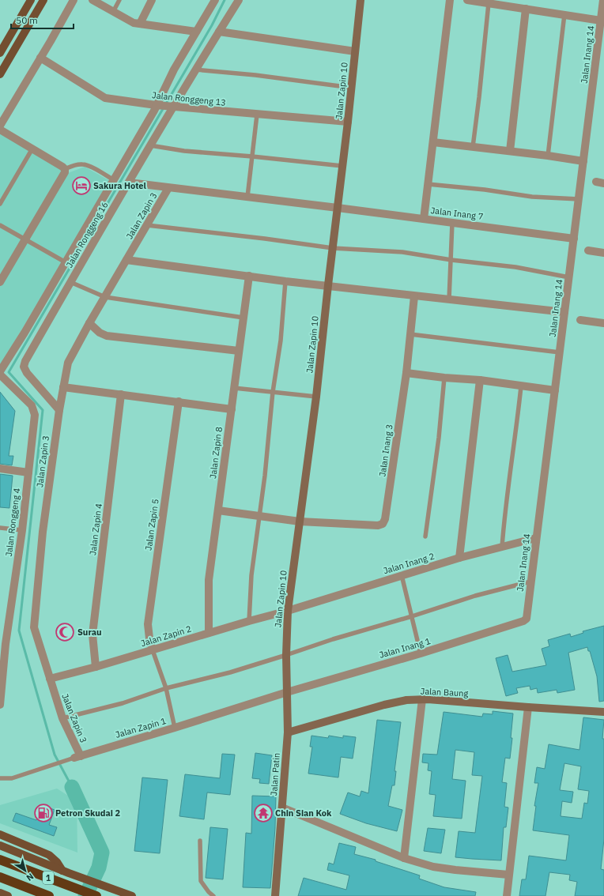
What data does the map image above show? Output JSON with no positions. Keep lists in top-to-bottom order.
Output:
{
  "streets": {
    "highway": ["1"],
    "street": [
      "Jalan Inang 14",
      "Jalan Zapin 10",
      "Jalan Ronggeng 13",
      "Jalan Inang 7",
      "Jalan Zapin 3",
      "Jalan Ronggeng 16",
      "Jalan Inang 3",
      "Jalan Zapin 8",
      "Jalan Ronggeng 4",
      "Jalan Zapin 5",
      "Jalan Zapin 4",
      "Jalan Inang 2",
      "Jalan Zapin 2",
      "Jalan Inang 1",
      "Jalan Baung",
      "Jalan Zapin 1",
      "Jalan Patin"
    ]
  },
  "crossings": [
    ["Jalan Inang 14", "Jalan Inang 7"],
    ["Jalan Inang 14", "Jalan Inang 2"],
    ["Jalan Inang 14", "Jalan Inang 1"],
    ["Jalan Zapin 10", "Jalan Ronggeng 13"],
    ["Jalan Zapin 10", "Jalan Inang 7"],
    ["Jalan Zapin 10", "Jalan Inang 3"],
    ["Jalan Zapin 10", "Jalan Inang 2"],
    ["Jalan Zapin 10", "Jalan Zapin 2"],
    ["Jalan Zapin 10", "Jalan Inang 1"],
    ["Jalan Zapin 10", "Jalan Zapin 1"],
    ["Jalan Zapin 10", "Jalan Patin"],
    ["Jalan Ronggeng 13", "Jalan Ronggeng 16"],
    ["Jalan Inang 7", "Jalan Zapin 3"],
    ["Jalan Inang 7", "Jalan Ronggeng 16"],
    ["Jalan Zapin 3", "Jalan Ronggeng 16"],
    ["Jalan Zapin 3", "Jalan Zapin 2"],
    ["Jalan Zapin 3", "Jalan Zapin 1"],
    ["Jalan Inang 3", "Jalan Zapin 8"],
    ["Jalan Zapin 8", "Jalan Zapin 2"],
    ["Jalan Zapin 5", "Jalan Zapin 2"],
    ["Jalan Zapin 4", "Jalan Zapin 2"],
    ["Jalan Inang 2", "Jalan Zapin 2"],
    ["Jalan Inang 1", "Jalan Zapin 1"],
    ["Jalan Inang 1", "Jalan Patin"],
    ["Jalan Baung", "Jalan Patin"],
    ["Jalan Zapin 1", "Jalan Patin"]
  ],
  "places": {
    "hotel": ["Sakura Hotel"],
    "mosque": ["Surau"],
    "fuel station": ["Petron Skudai 2"],
    "temple": ["Chin Sian Kok"]
  },
  "scale_bar": "50 m",
  "north": "bottom right"
}
